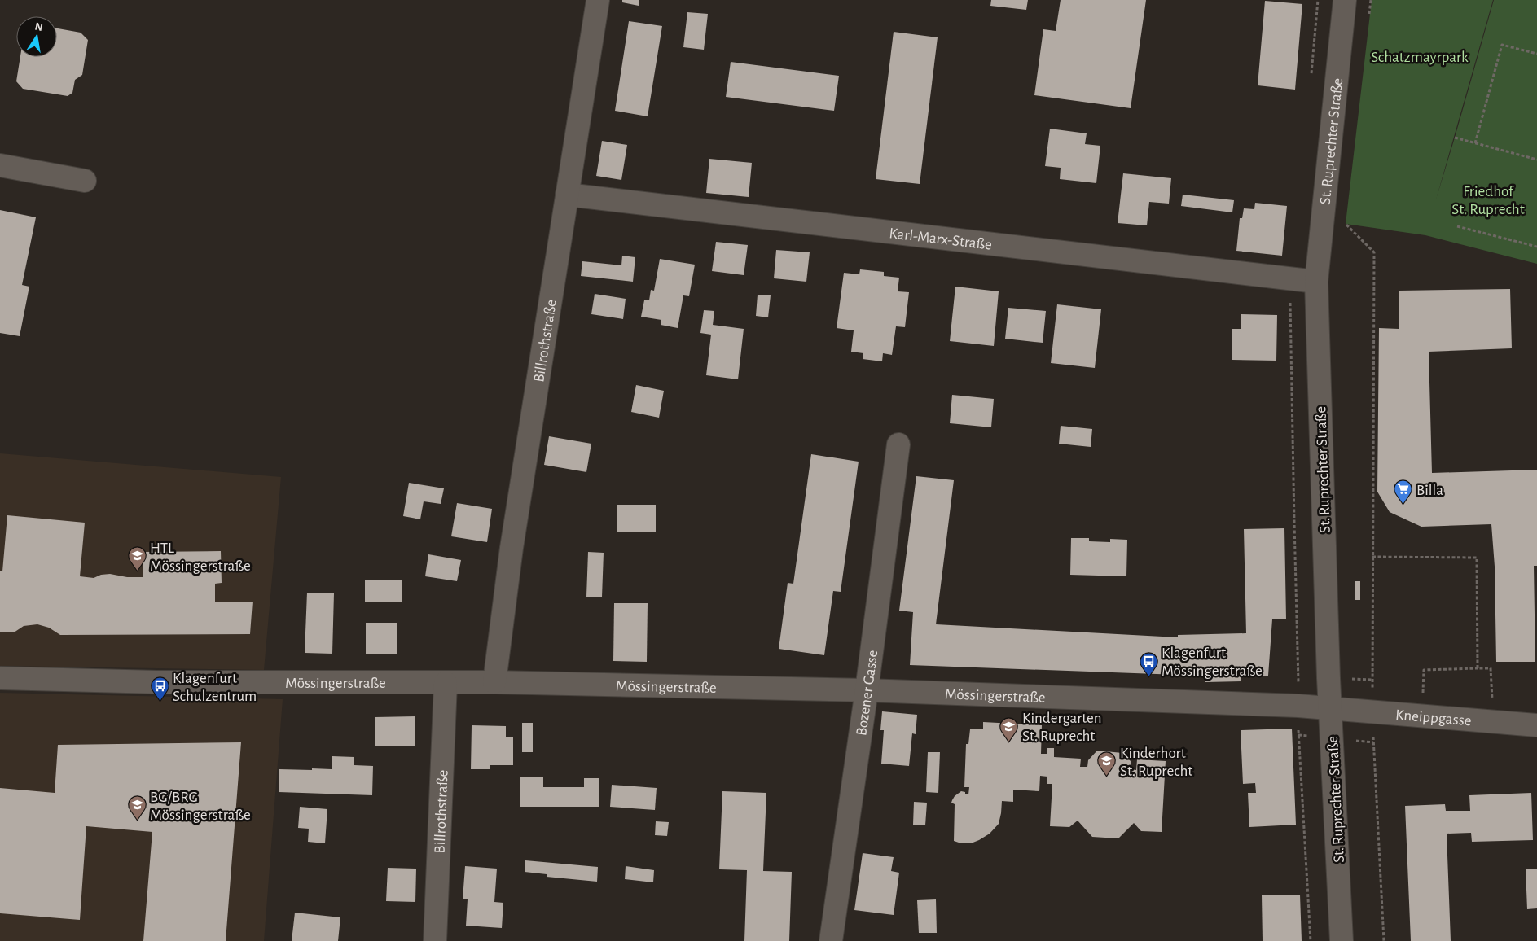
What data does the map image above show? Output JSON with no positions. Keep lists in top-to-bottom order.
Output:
{
  "streets": {
    "street": [
      "St. Ruprechter Straße",
      "Karl-Marx-Straße",
      "Billrothstraße",
      "Mössingerstraße",
      "Bozener Gasse",
      "Kneippgasse"
    ]
  },
  "crossings": [
    ["St. Ruprechter Straße", "Karl-Marx-Straße"],
    ["St. Ruprechter Straße", "Mössingerstraße"],
    ["St. Ruprechter Straße", "Kneippgasse"],
    ["Karl-Marx-Straße", "Billrothstraße"],
    ["Billrothstraße", "Mössingerstraße"],
    ["Mössingerstraße", "Bozener Gasse"],
    ["Mössingerstraße", "Kneippgasse"]
  ],
  "parks": ["Schatzmayrpark", "Friedhof St. Ruprecht"],
  "places": {
    "supermarket": ["Billa"],
    "school or university": [
      "HTL Mössingerstraße",
      "Kindergarten St. Ruprecht",
      "Kinderhort St. Ruprecht",
      "BG/BRG Mössingerstraße"
    ],
    "bus stop": ["Klagenfurt Mössingerstraße", "Klagenfurt Schulzentrum"]
  },
  "north": "top"
}
